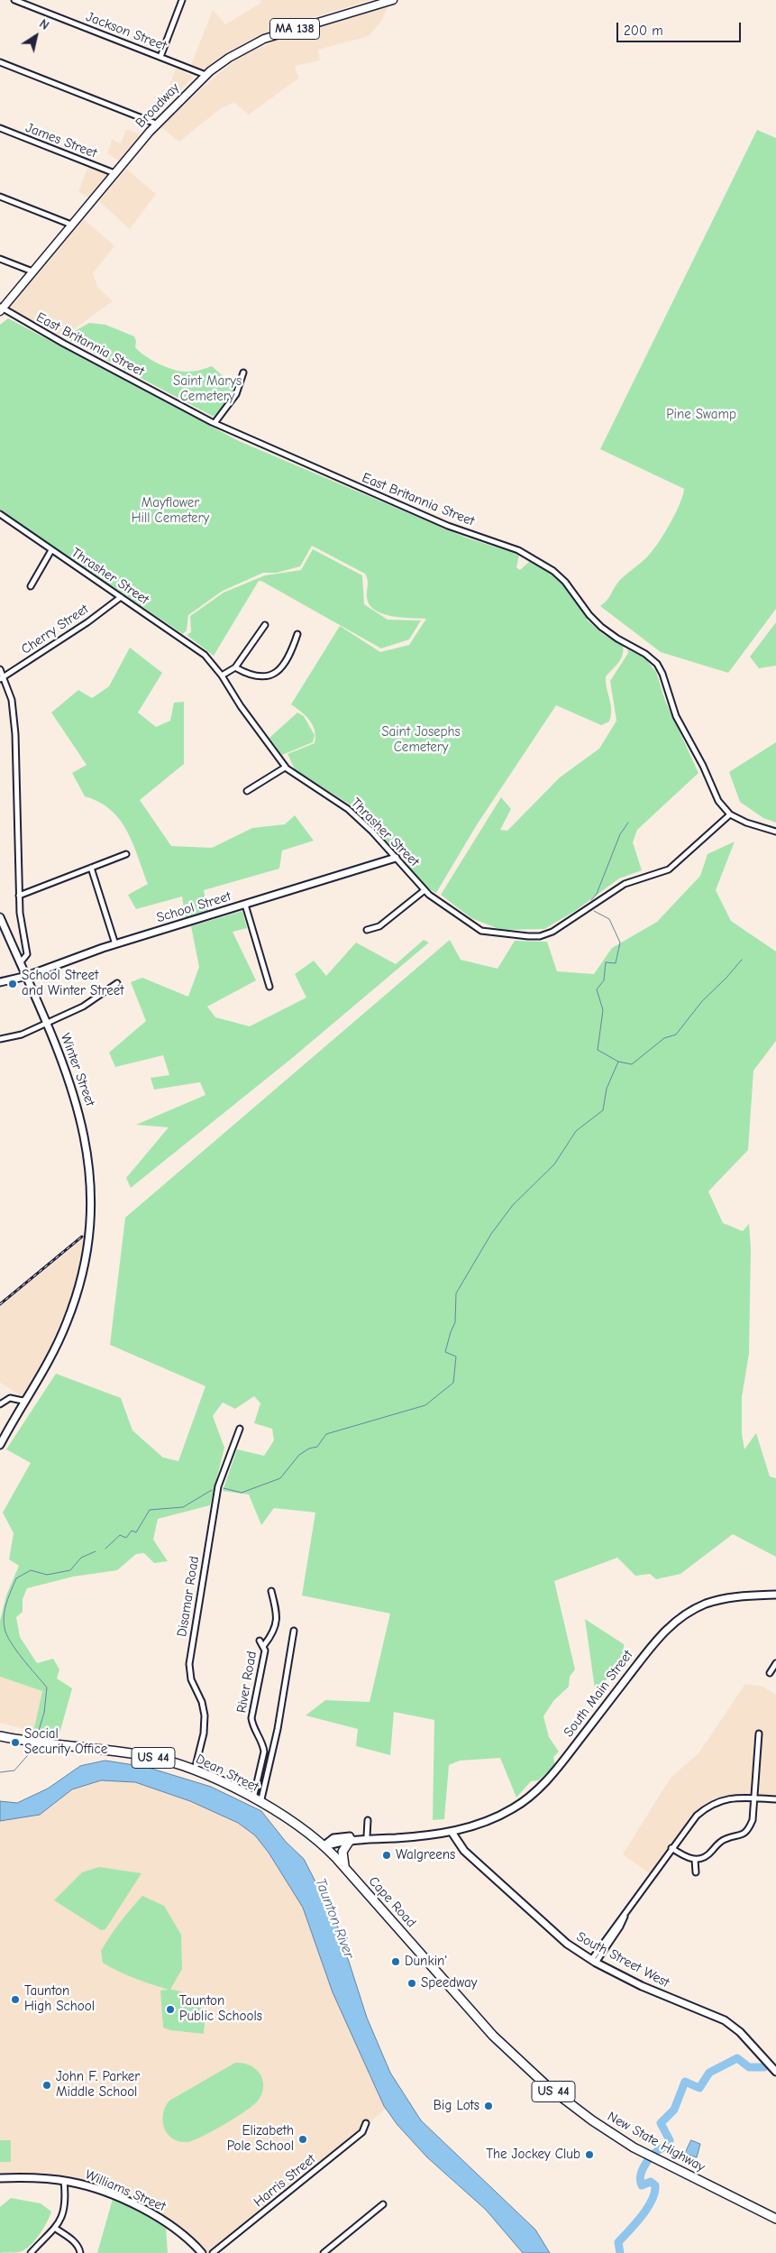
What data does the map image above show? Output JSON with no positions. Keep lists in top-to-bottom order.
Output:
{
  "streets": {
    "highway": [
      "US 44",
      "Dean Street",
      "Cape Road",
      "New State Highway"
    ],
    "main road": ["MA 138", "Broadway"],
    "street": [
      "Jackson Street",
      "James Street",
      "East Britannia Street",
      "Thrasher Street",
      "Cherry Street",
      "School Street",
      "Winter Street",
      "Disamar Road",
      "River Road",
      "South Main Street",
      "South Street West",
      "Harris Street",
      "Williams Street"
    ]
  },
  "crossings": [
    ["Jackson Street", "Broadway"],
    ["Broadway", "James Street"],
    ["Broadway", "East Britannia Street"],
    ["East Britannia Street", "Thrasher Street"],
    ["Thrasher Street", "Cherry Street"],
    ["Thrasher Street", "School Street"],
    ["School Street", "Winter Street"],
    ["Disamar Road", "Dean Street"],
    ["River Road", "Dean Street"],
    ["South Main Street", "South Street West"],
    ["Dean Street", "Cape Road"],
    ["Cape Road", "New State Highway"]
  ],
  "water": ["Taunton River"],
  "parks": [
    "Saint Marys Cemetery",
    "Pine Swamp",
    "Mayflower Hill Cemetery",
    "Saint Josephs Cemetery"
  ],
  "places": [
    "School Street and Winter Street",
    "Social Security Office",
    "Walgreens",
    "Dunkin'",
    "Speedway",
    "Taunton High School",
    "Taunton Public Schools",
    "John F. Parker Middle School",
    "Big Lots",
    "Elizabeth Pole School",
    "The Jockey Club"
  ],
  "scale_bar": "200 m",
  "north": "top right"
}
